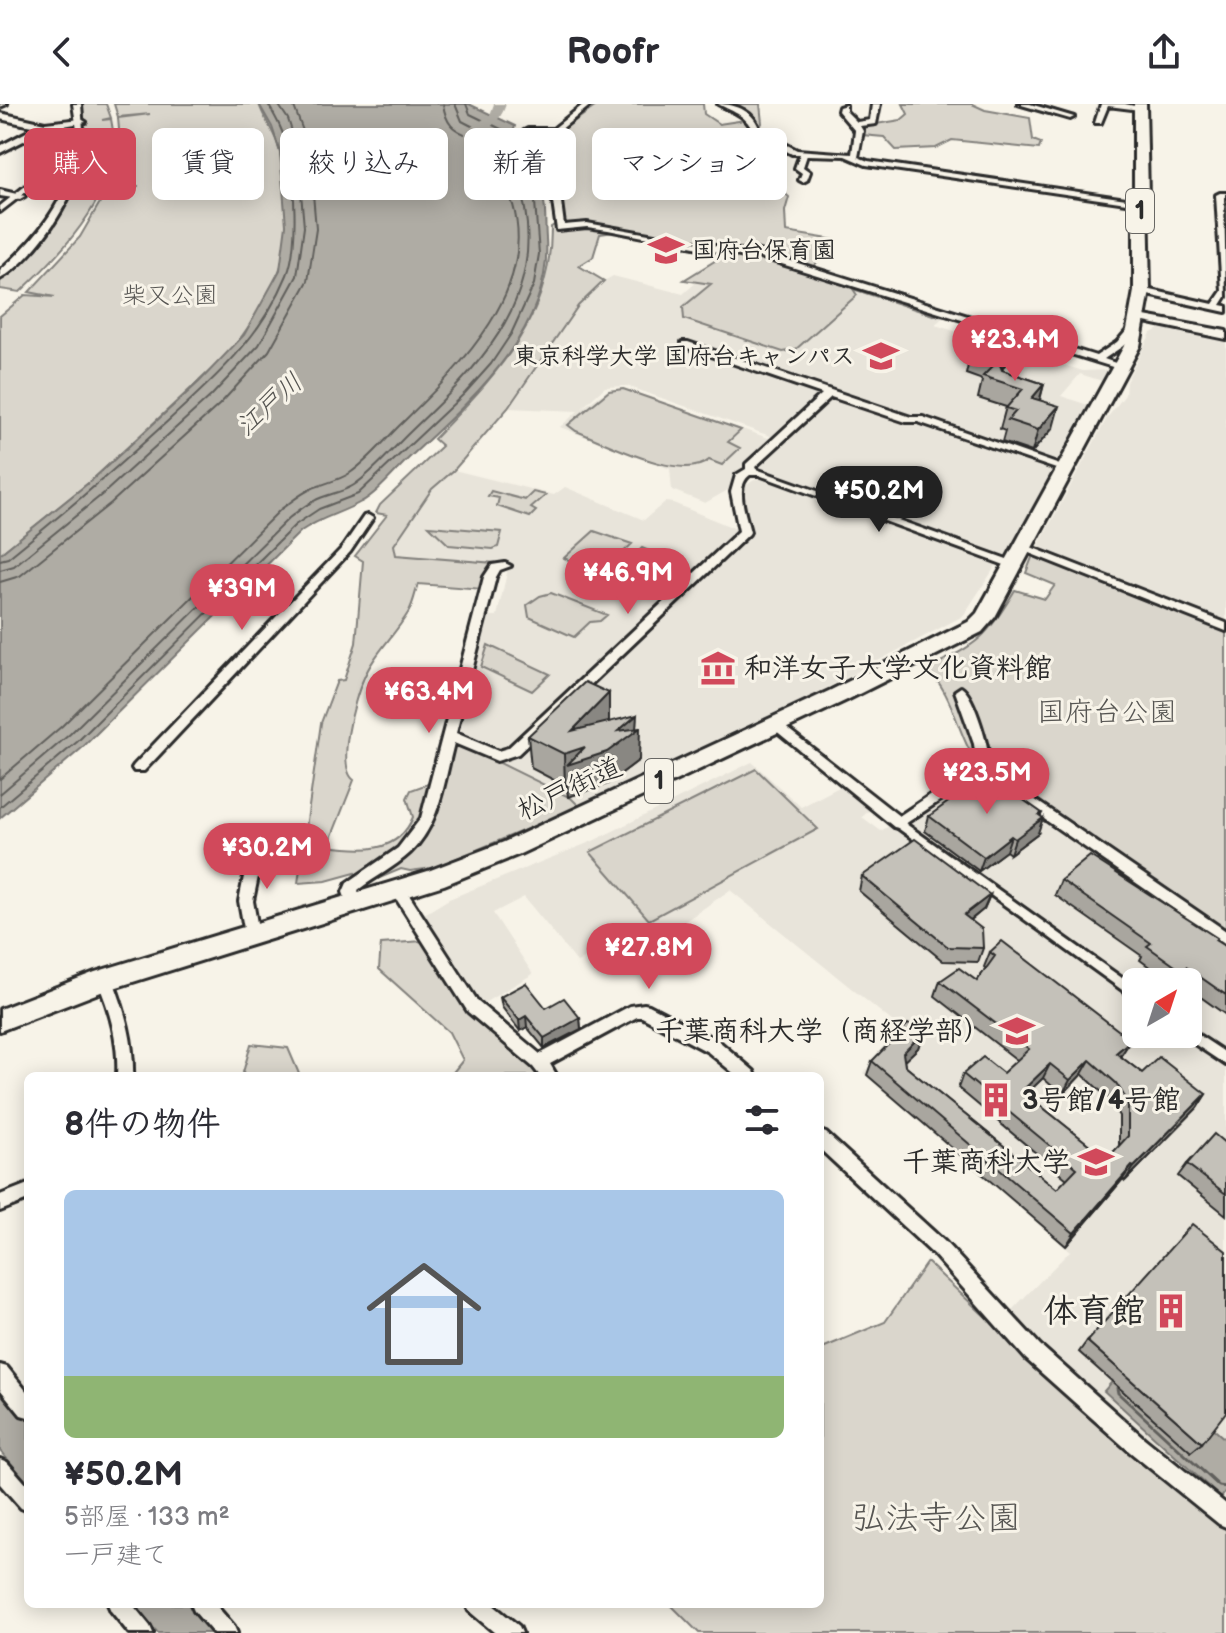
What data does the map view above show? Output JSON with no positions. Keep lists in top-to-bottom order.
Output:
{
  "streets": {
    "main road": ["1", "松戸街道"]
  },
  "water": ["江戸川"],
  "parks": ["柴又公園", "国府台公園", "弘法寺公園"],
  "places": {
    "school or university": [
      "国府台保育園",
      "東京科学大学 国府台キャンパス",
      "千葉商科大学（商経学部）",
      "千葉商科大学"
    ],
    "museum": ["和洋女子大学文化資料館"],
    "building": ["3号館/4号館", "体育館"]
  },
  "north": "top right",
  "page": {
    "header": "Roofr",
    "chip": [
      "購入",
      "賃貸",
      "絞り込み",
      "新着",
      "マンション"
    ],
    "price": [
      "¥23.4M",
      "¥50.2M",
      "¥46.9M",
      "¥39M",
      "¥63.4M",
      "¥23.5M",
      "¥30.2M",
      "¥27.8M"
    ],
    "heading": "8件の物件",
    "list": [
      {
        "name": "¥50.2M",
        "note": "5部屋 · 133 m² · 一戸建て"
      }
    ]
  }
}
